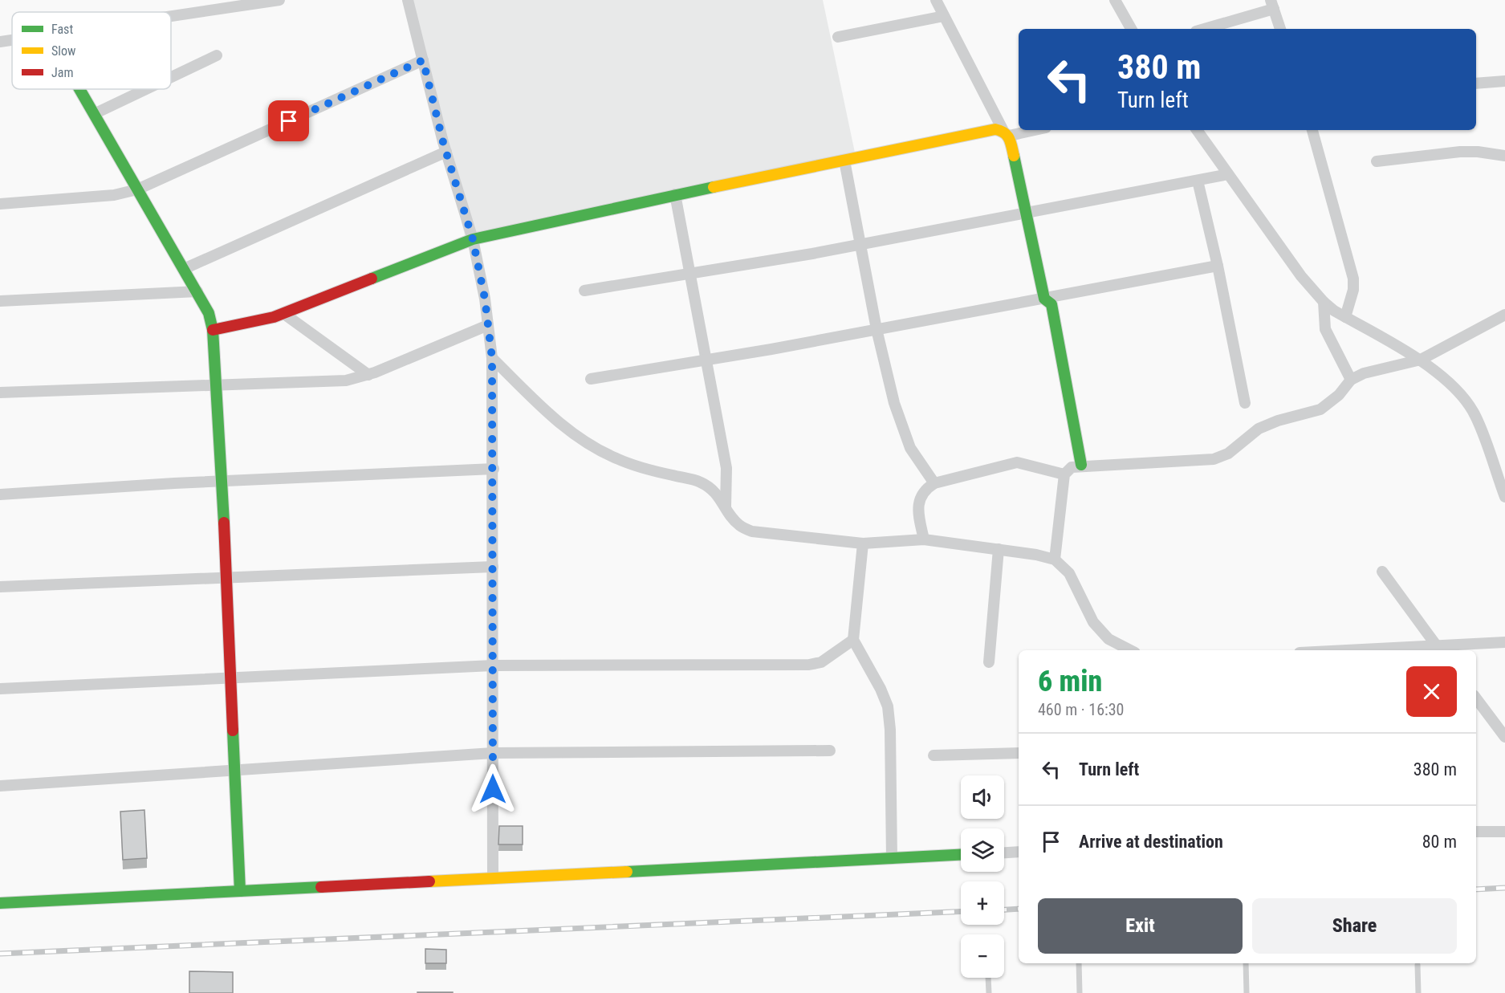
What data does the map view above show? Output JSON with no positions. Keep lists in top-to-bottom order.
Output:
{
  "legend": ["Fast", "Slow", "Jam"],
  "page": {
    "turn": ["380 m", "Turn left"],
    "heading": ["6 min", "460 m · 16:30"],
    "list": [
      {
        "name": "Turn left",
        "value": "380 m"
      },
      {
        "name": "Arrive at destination",
        "value": "80 m"
      }
    ],
    "map_buttons": ["+", "−"],
    "buttons": ["Exit", "Share"]
  }
}
